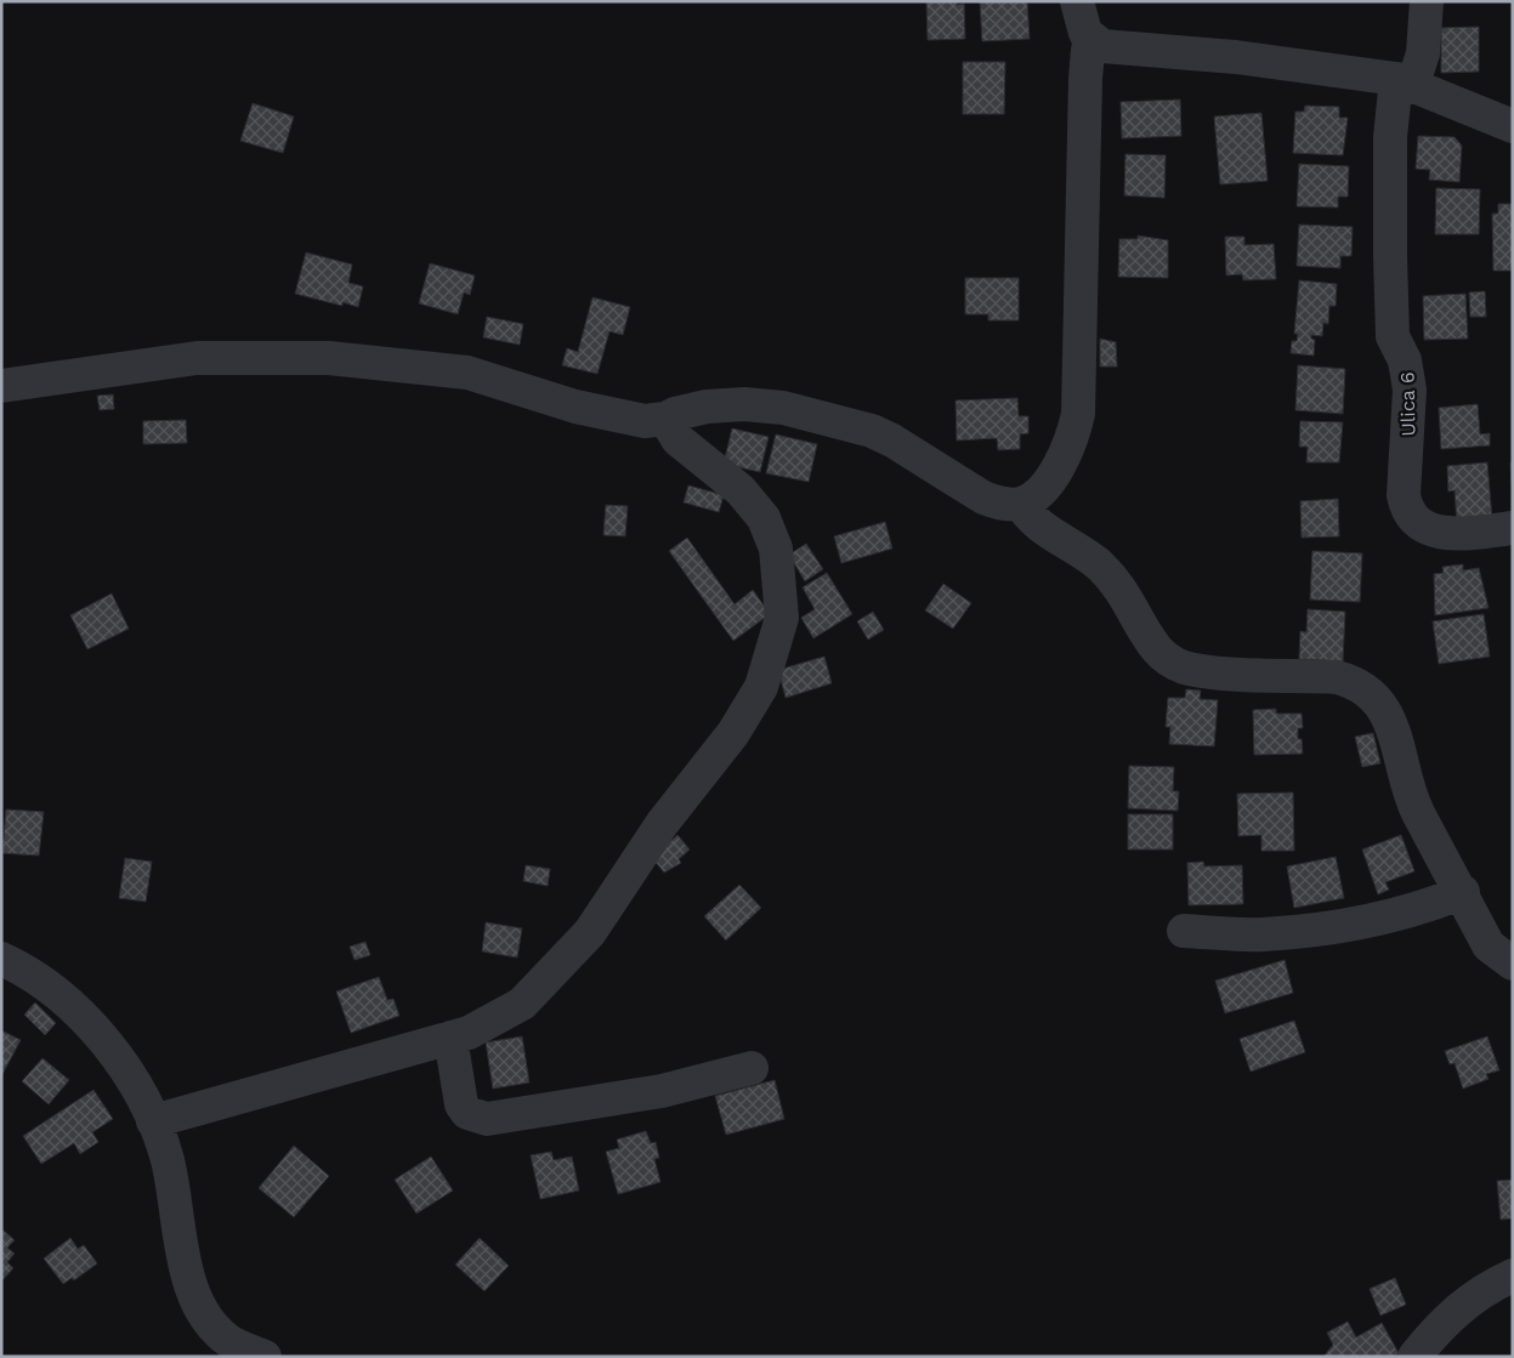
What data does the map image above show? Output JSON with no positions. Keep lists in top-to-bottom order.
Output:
{
  "streets": {
    "street": ["Ulica 6"]
  }
}
